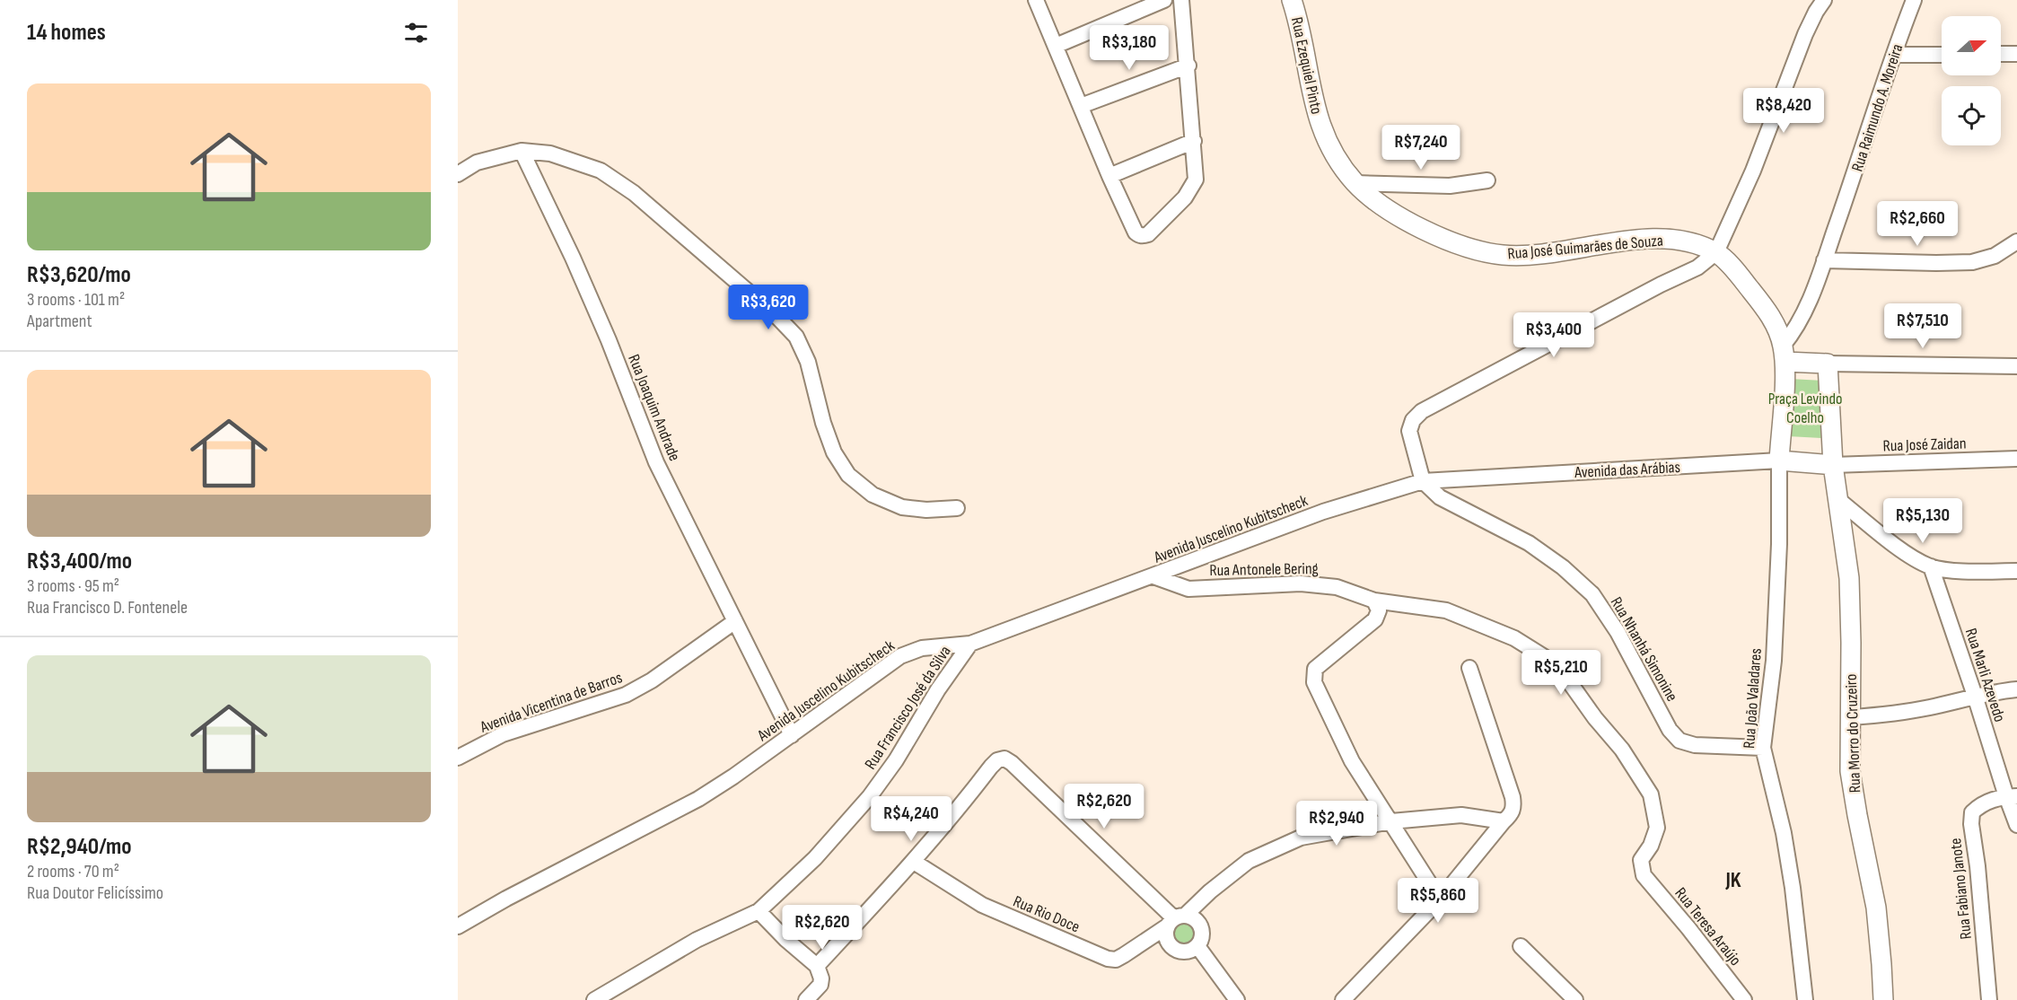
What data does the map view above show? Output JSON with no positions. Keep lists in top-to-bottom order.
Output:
{
  "streets": {
    "street": [
      "Rua Ezequiel Pinto",
      "Rua Raimundo A. Moreira",
      "Rua José Guimarães de Souza",
      "Rua Joaquim Andrade",
      "Rua José Zaidan",
      "Avenida das Arábias",
      "Avenida Juscelino Kubitscheck",
      "Rua Antonele Bering",
      "Rua Nhanhá Simonine",
      "Rua Marli Azevedo",
      "Rua João Valadares",
      "Avenida Vicentina de Barros",
      "Rua Francisco José da Silva",
      "Rua Morro do Cruzeiro",
      "Rua Fabiano Janote",
      "Rua Rio Doce",
      "Rua Teresa Araújo"
    ]
  },
  "crossings": [
    ["Rua Ezequiel Pinto", "Rua José Guimarães de Souza"],
    ["Rua Raimundo A. Moreira", "Rua José Guimarães de Souza"],
    ["Rua Joaquim Andrade", "Avenida Juscelino Kubitscheck"],
    ["Rua Joaquim Andrade", "Avenida Vicentina de Barros"],
    ["Rua José Zaidan", "Avenida das Arábias"],
    ["Rua José Zaidan", "Rua Morro do Cruzeiro"],
    ["Avenida das Arábias", "Avenida Juscelino Kubitscheck"],
    ["Avenida das Arábias", "Rua Nhanhá Simonine"],
    ["Avenida das Arábias", "Rua João Valadares"],
    ["Avenida das Arábias", "Rua Morro do Cruzeiro"],
    ["Avenida Juscelino Kubitscheck", "Rua Antonele Bering"],
    ["Avenida Juscelino Kubitscheck", "Rua Nhanhá Simonine"],
    ["Avenida Juscelino Kubitscheck", "Rua Francisco José da Silva"],
    ["Rua Antonele Bering", "Rua Teresa Araújo"],
    ["Rua Nhanhá Simonine", "Rua João Valadares"],
    ["Rua Marli Azevedo", "Rua Fabiano Janote"]
  ],
  "districts": ["JK"],
  "parks": ["Praça Levindo Coelho"],
  "north": "right",
  "page": {
    "heading": "14 homes",
    "price": [
      "R$3,180",
      "R$8,420",
      "R$7,240",
      "R$2,660",
      "R$3,620",
      "R$7,510",
      "R$3,400",
      "R$5,130",
      "R$5,210",
      "R$2,620",
      "R$4,240",
      "R$2,940",
      "R$5,860",
      "R$2,620"
    ],
    "list": [
      {
        "name": "R$3,620/mo",
        "note": "3 rooms · 101 m² · Apartment"
      },
      {
        "name": "R$3,400/mo",
        "note": "3 rooms · 95 m² · Rua Francisco D. Fontenele"
      },
      {
        "name": "R$2,940/mo",
        "note": "2 rooms · 70 m² · Rua Doutor Felicíssimo"
      }
    ]
  }
}
